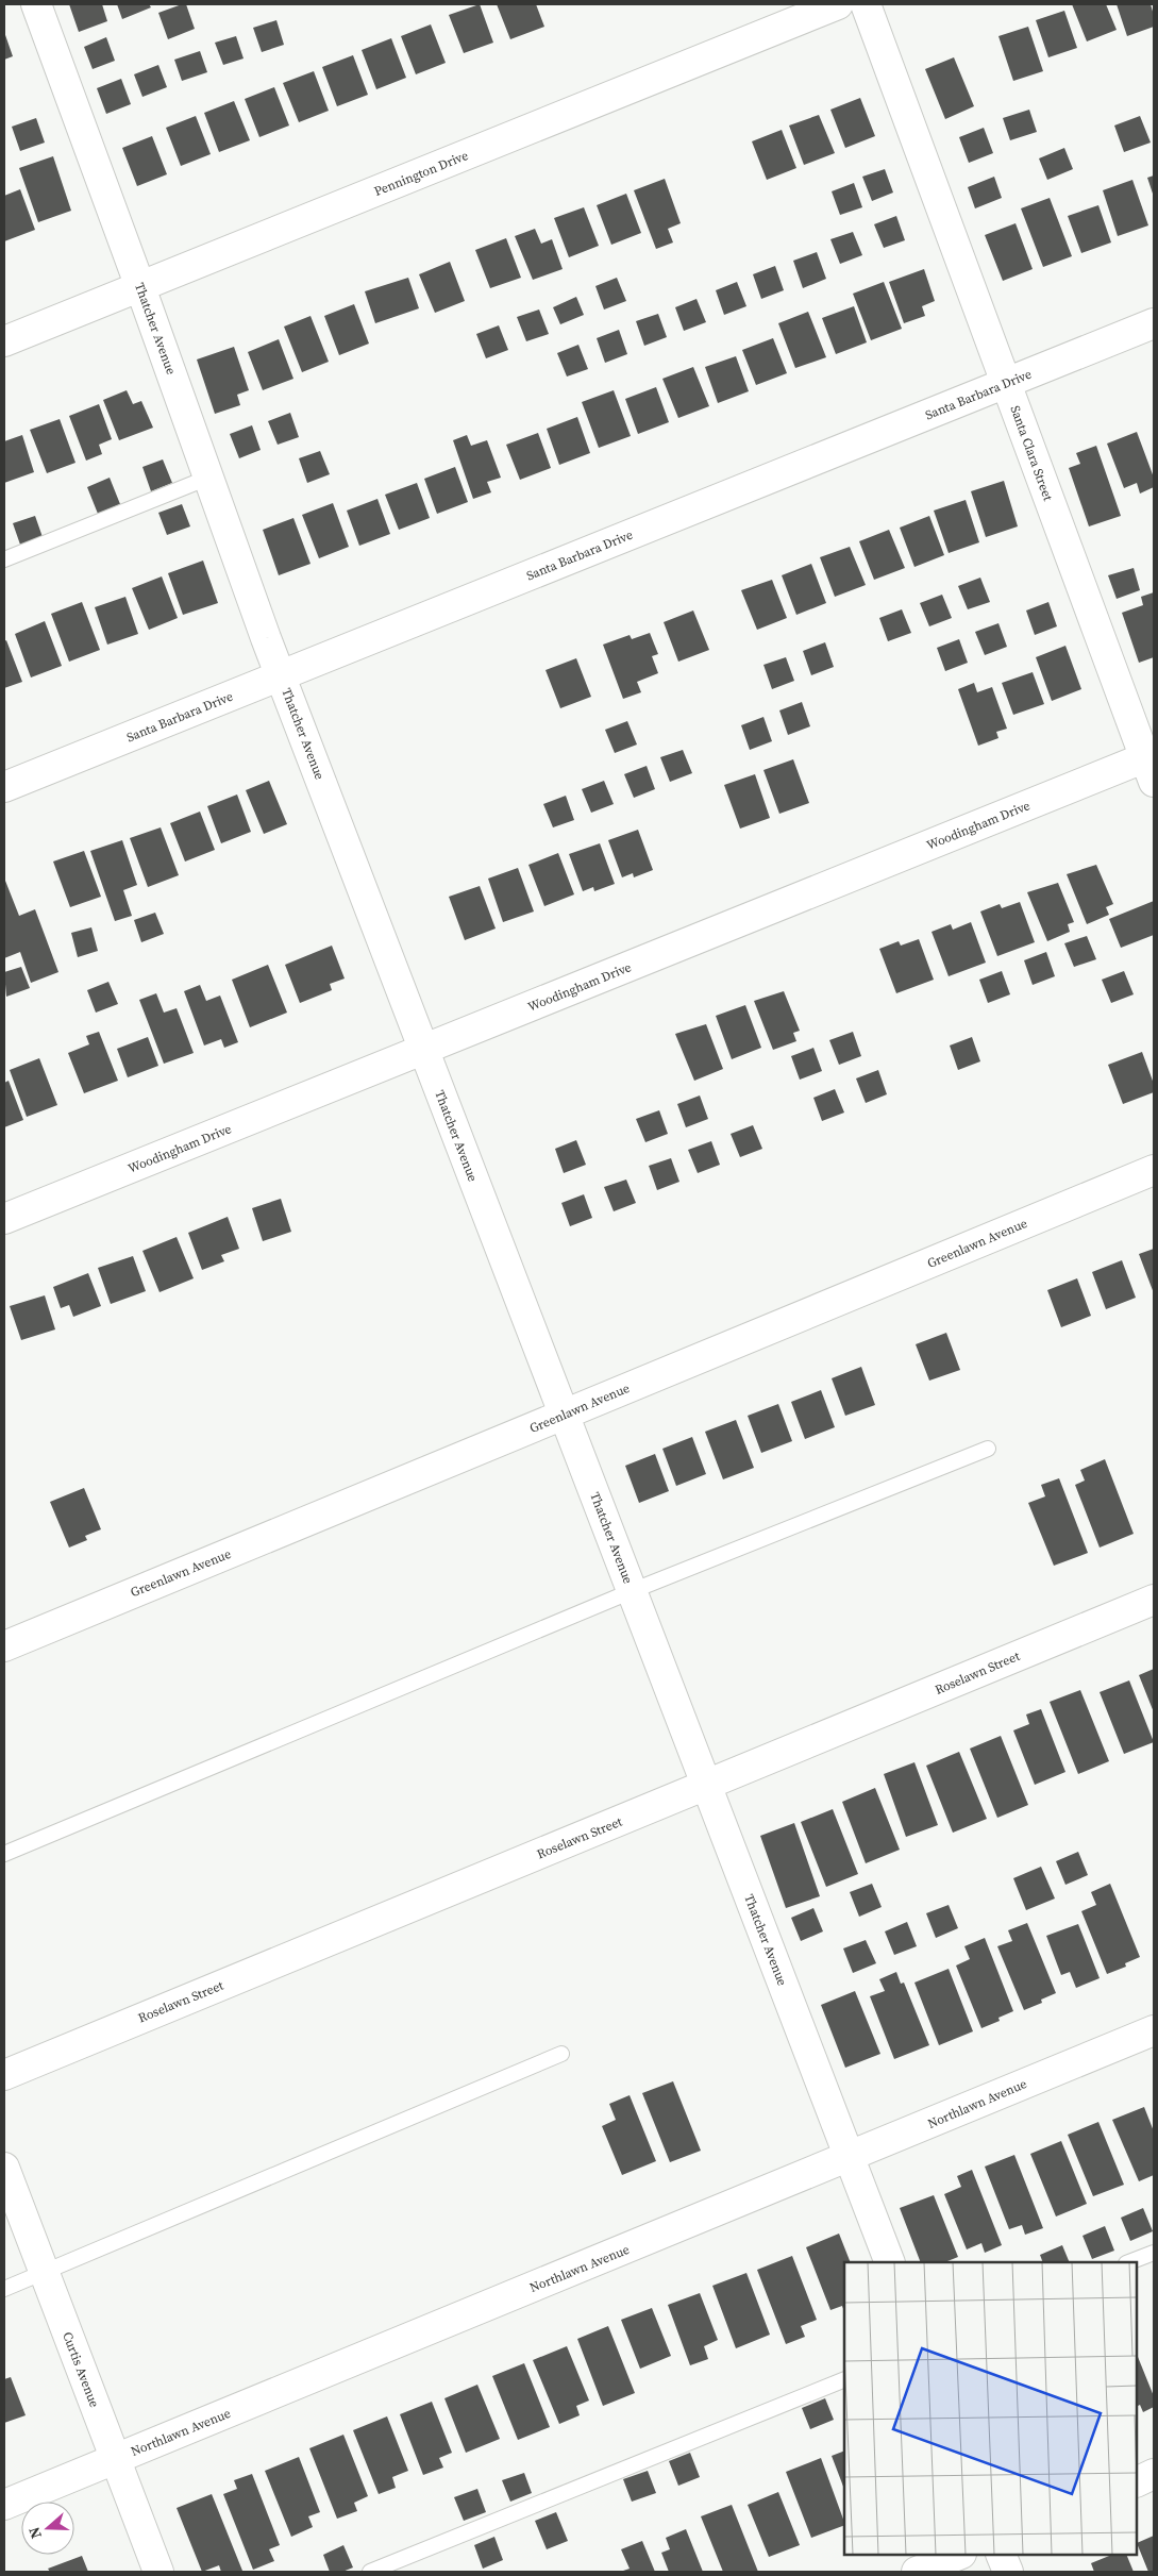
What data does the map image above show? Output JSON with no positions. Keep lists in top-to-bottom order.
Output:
{
  "streets": {
    "street": [
      "Pennington Drive",
      "Thatcher Avenue",
      "Santa Barbara Drive",
      "Santa Clara Street",
      "Woodingham Drive",
      "Greenlawn Avenue",
      "Roselawn Street",
      "Northlawn Avenue",
      "Curtis Avenue"
    ]
  },
  "crossings": [
    ["Pennington Drive", "Thatcher Avenue"],
    ["Thatcher Avenue", "Santa Barbara Drive"],
    ["Thatcher Avenue", "Woodingham Drive"],
    ["Thatcher Avenue", "Greenlawn Avenue"],
    ["Thatcher Avenue", "Roselawn Street"],
    ["Thatcher Avenue", "Northlawn Avenue"],
    ["Santa Barbara Drive", "Santa Clara Street"],
    ["Santa Clara Street", "Woodingham Drive"],
    ["Northlawn Avenue", "Curtis Avenue"]
  ],
  "north": "left"
}
